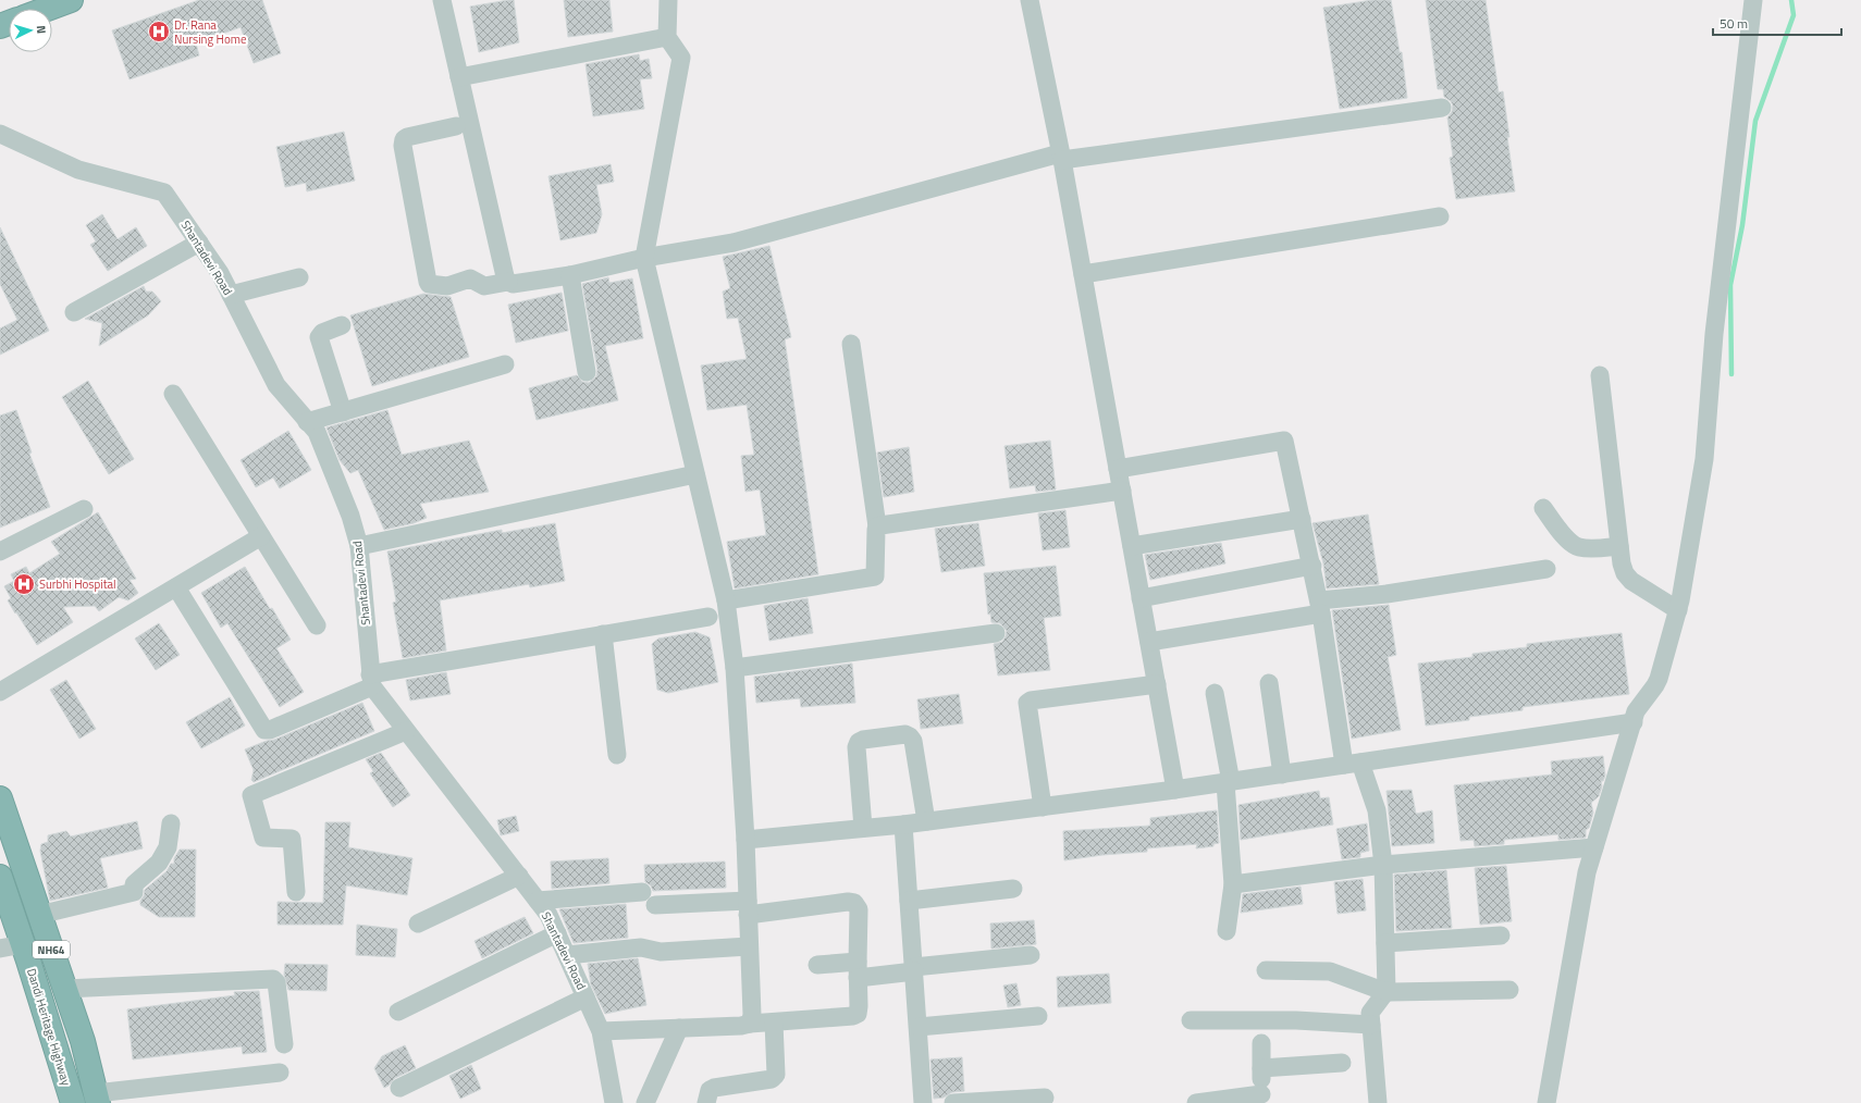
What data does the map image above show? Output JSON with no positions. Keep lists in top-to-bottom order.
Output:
{
  "streets": {
    "highway": ["NH64", "Dandi Heritage Highway"],
    "street": ["Shantadevi Road"]
  },
  "places": {
    "hospital": ["Dr. Rana Nursing Home", "Surbhi Hospital"]
  },
  "scale_bar": "50 m",
  "north": "right"
}
